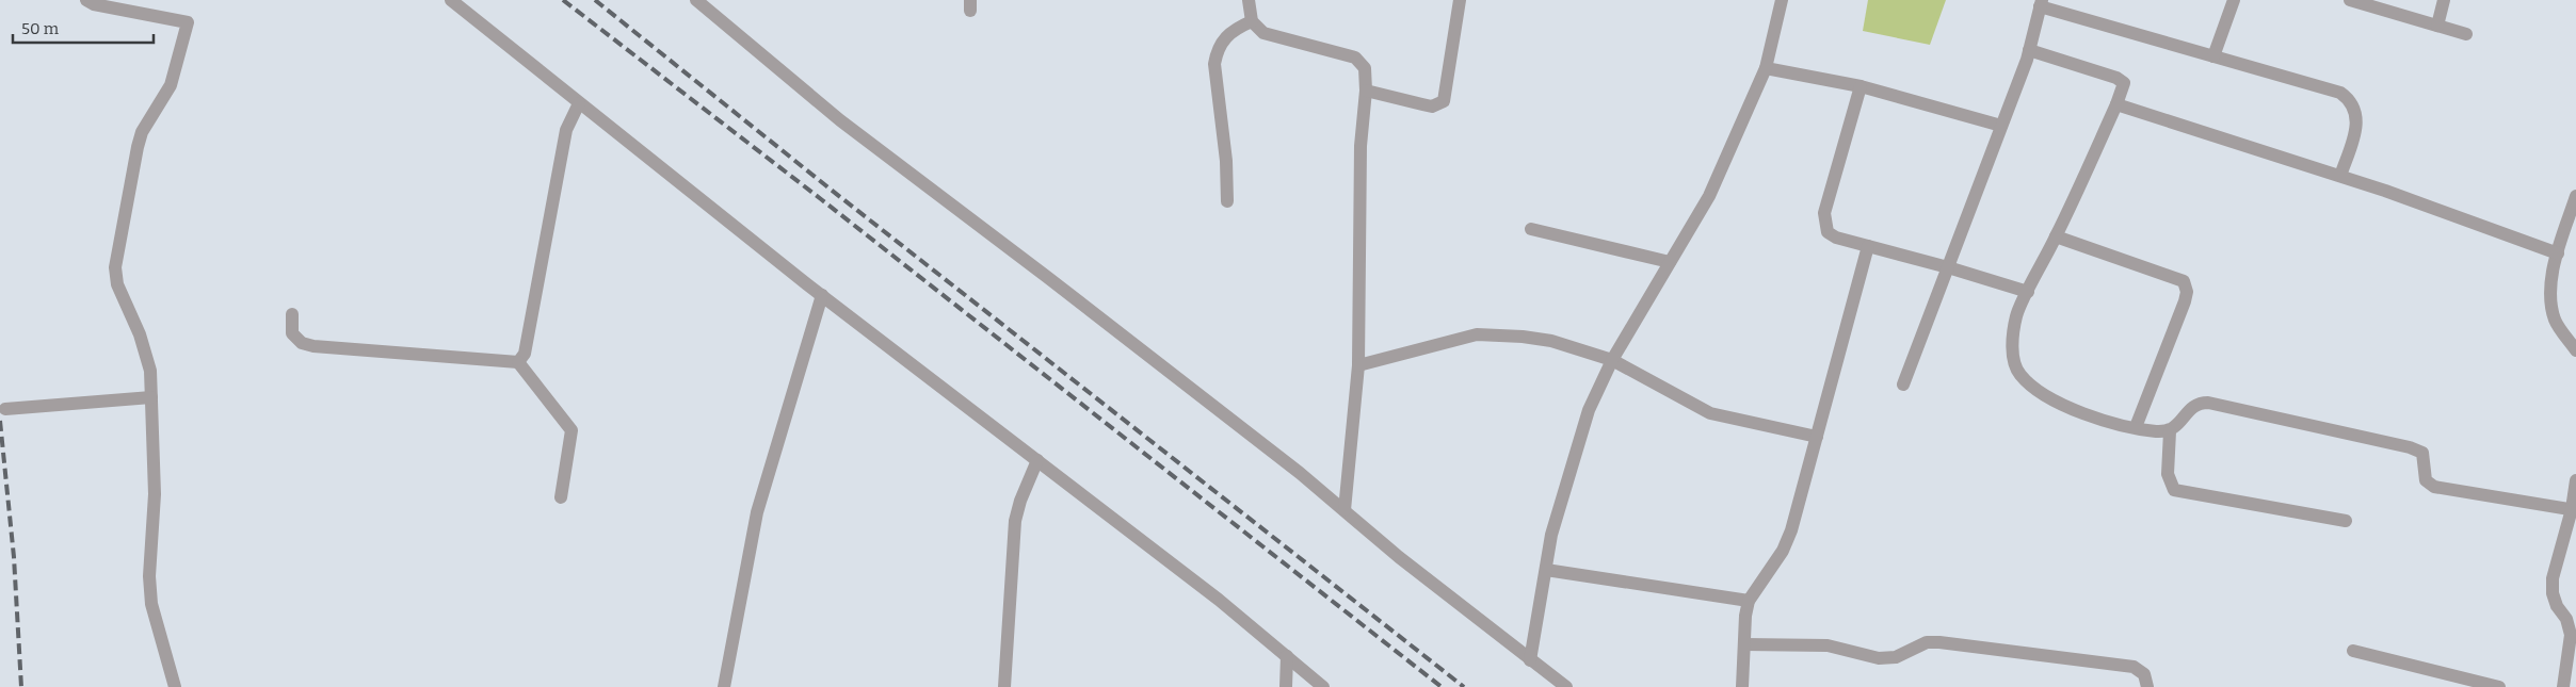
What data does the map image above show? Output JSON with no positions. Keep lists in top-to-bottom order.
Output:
{
  "scale_bar": "50 m"
}
